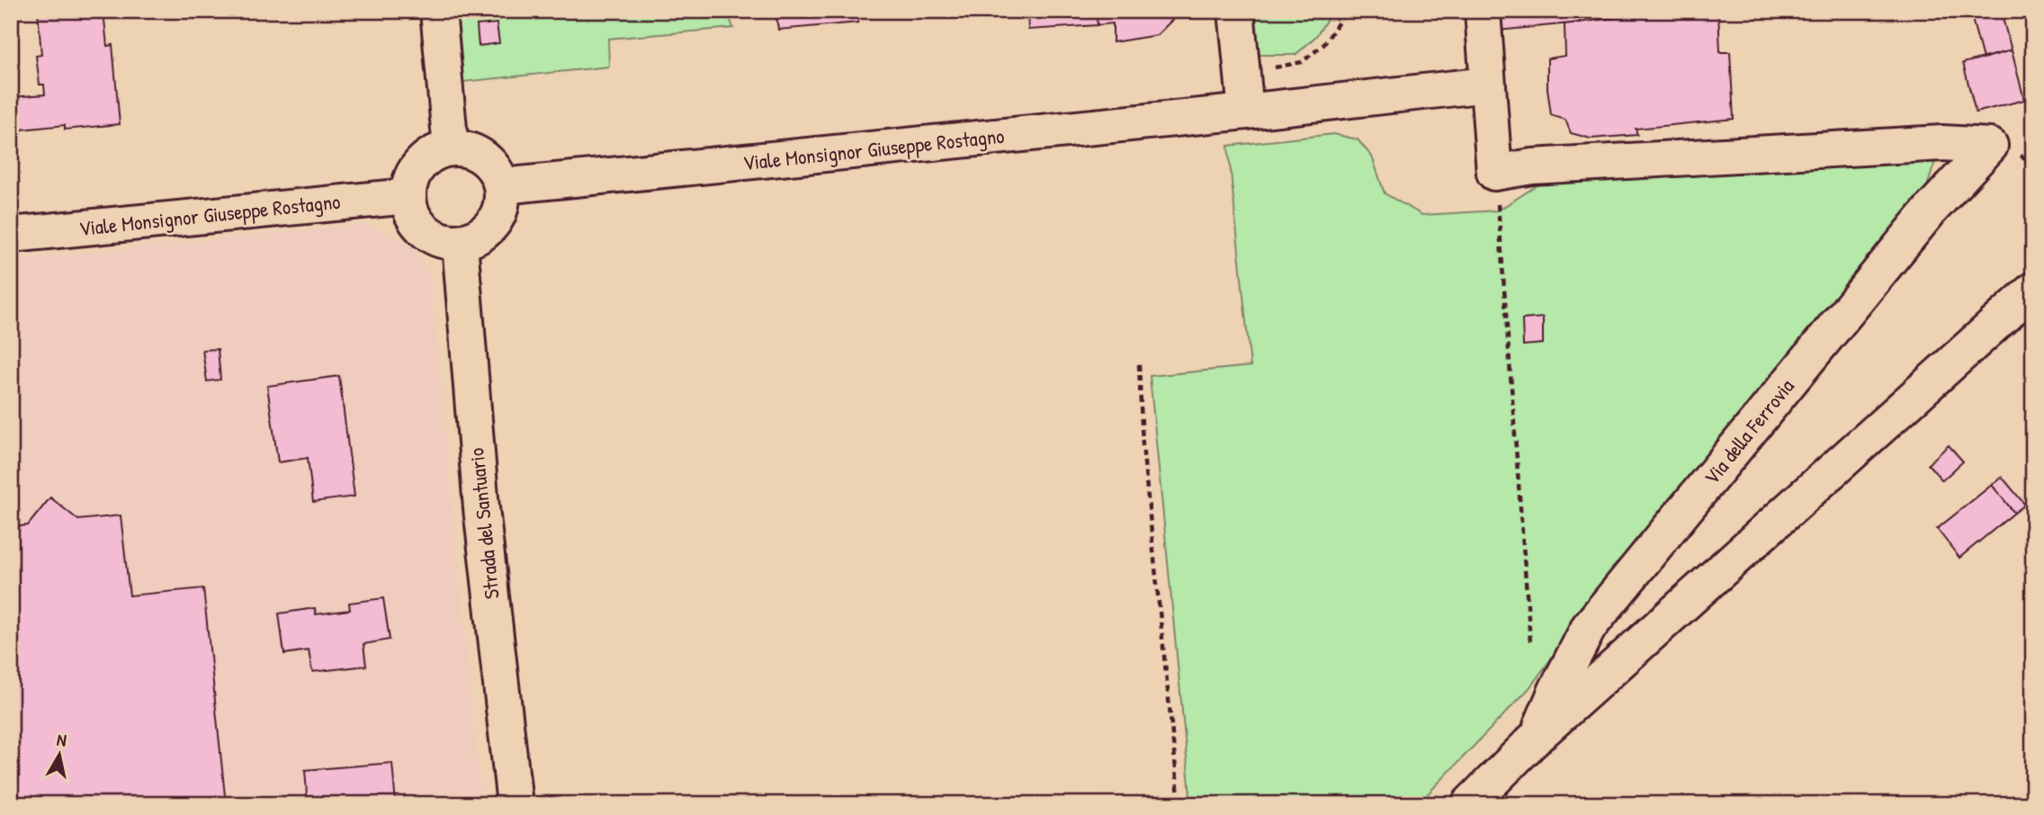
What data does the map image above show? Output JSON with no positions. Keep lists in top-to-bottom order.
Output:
{
  "streets": {
    "street": ["Viale Monsignor Giuseppe Rostagno", "Via della Ferrovia", "Strada del Santuario"]
  },
  "crossings": [
    ["Viale Monsignor Giuseppe Rostagno", "Strada del Santuario"]
  ],
  "north": "top"
}
